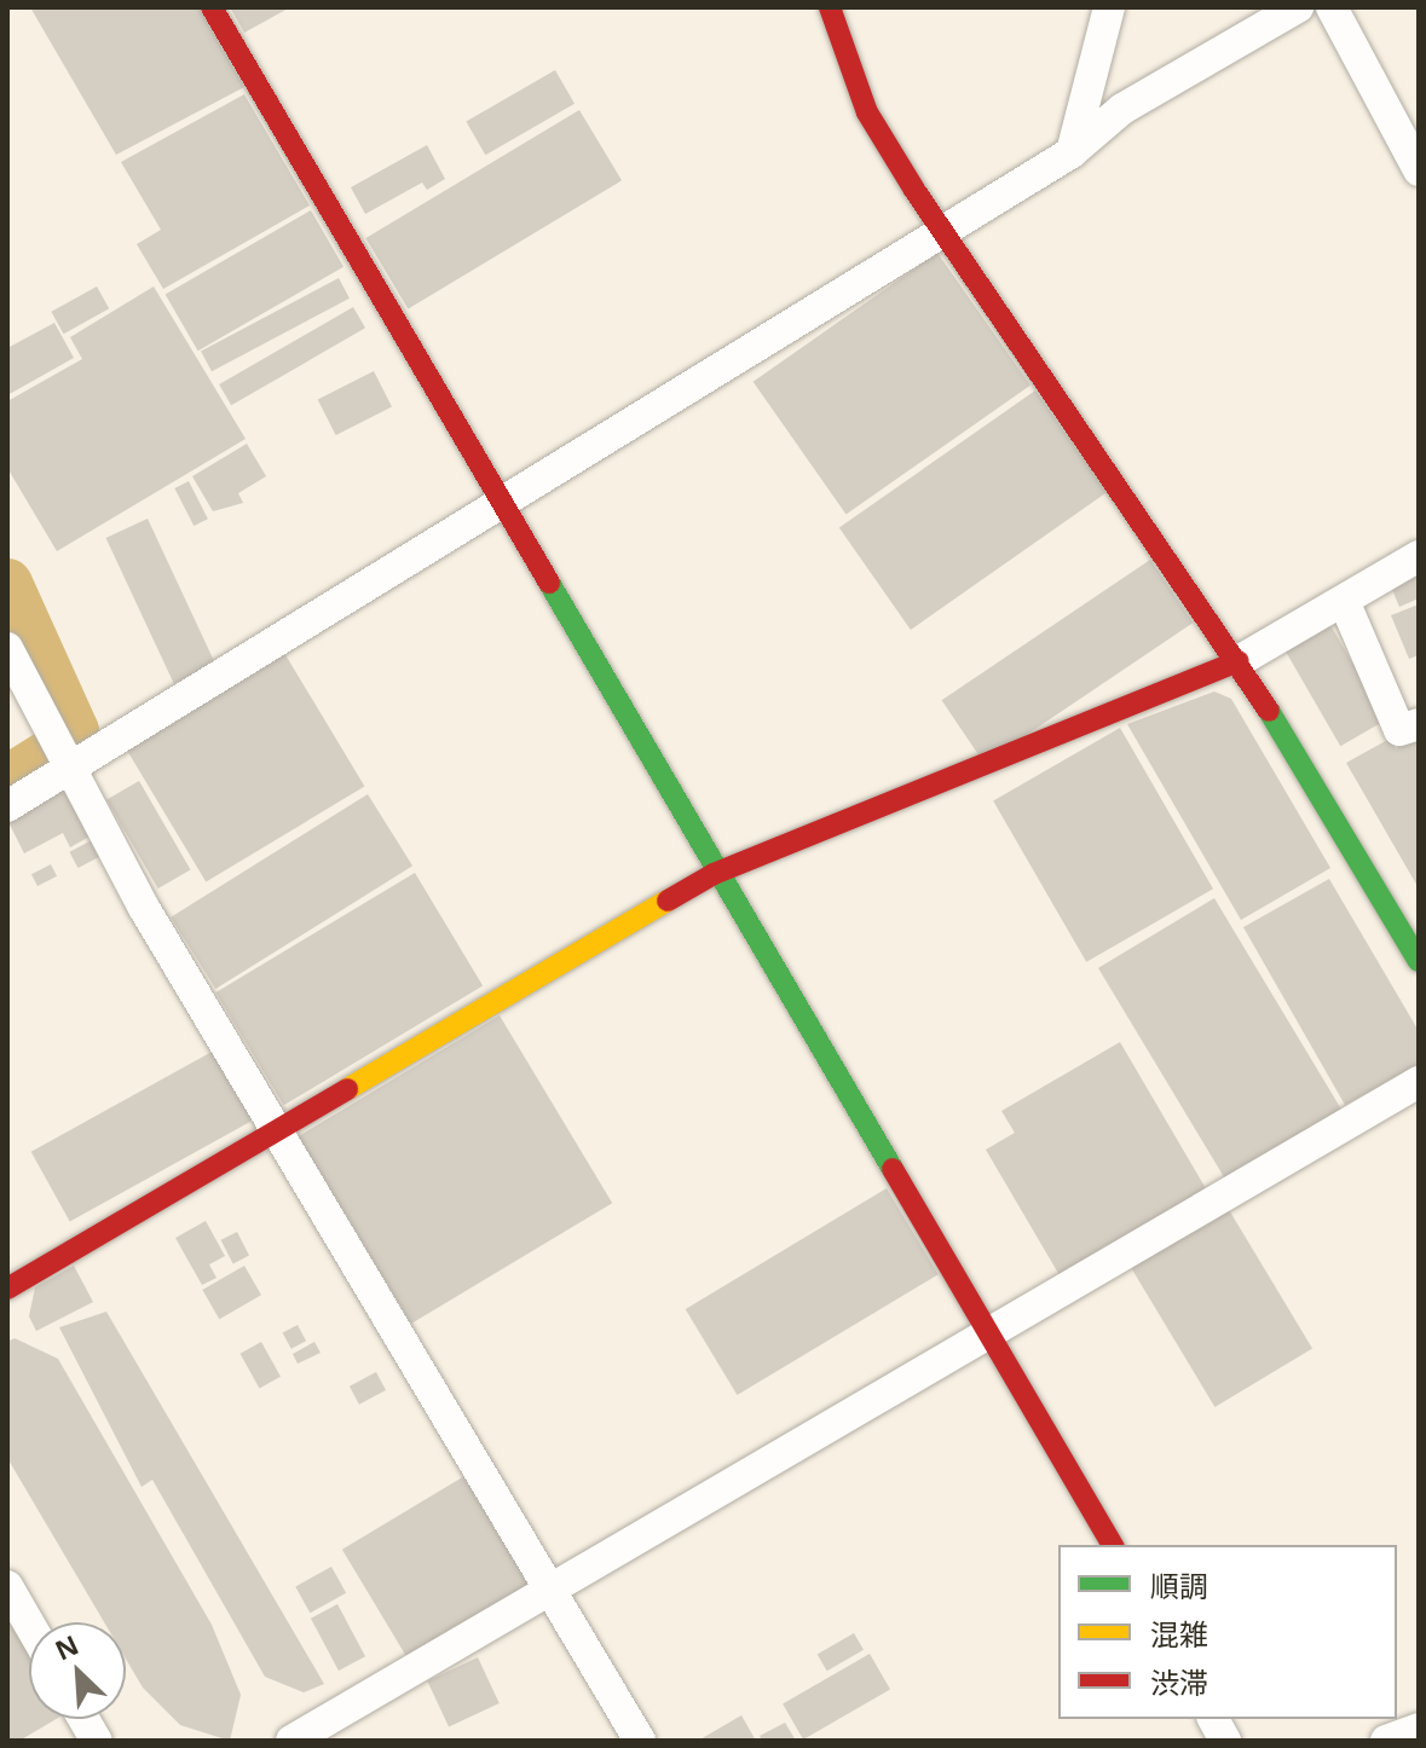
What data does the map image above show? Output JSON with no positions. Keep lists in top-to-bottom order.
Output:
{
  "legend": ["順調", "混雑", "渋滞"],
  "north": "top left"
}
